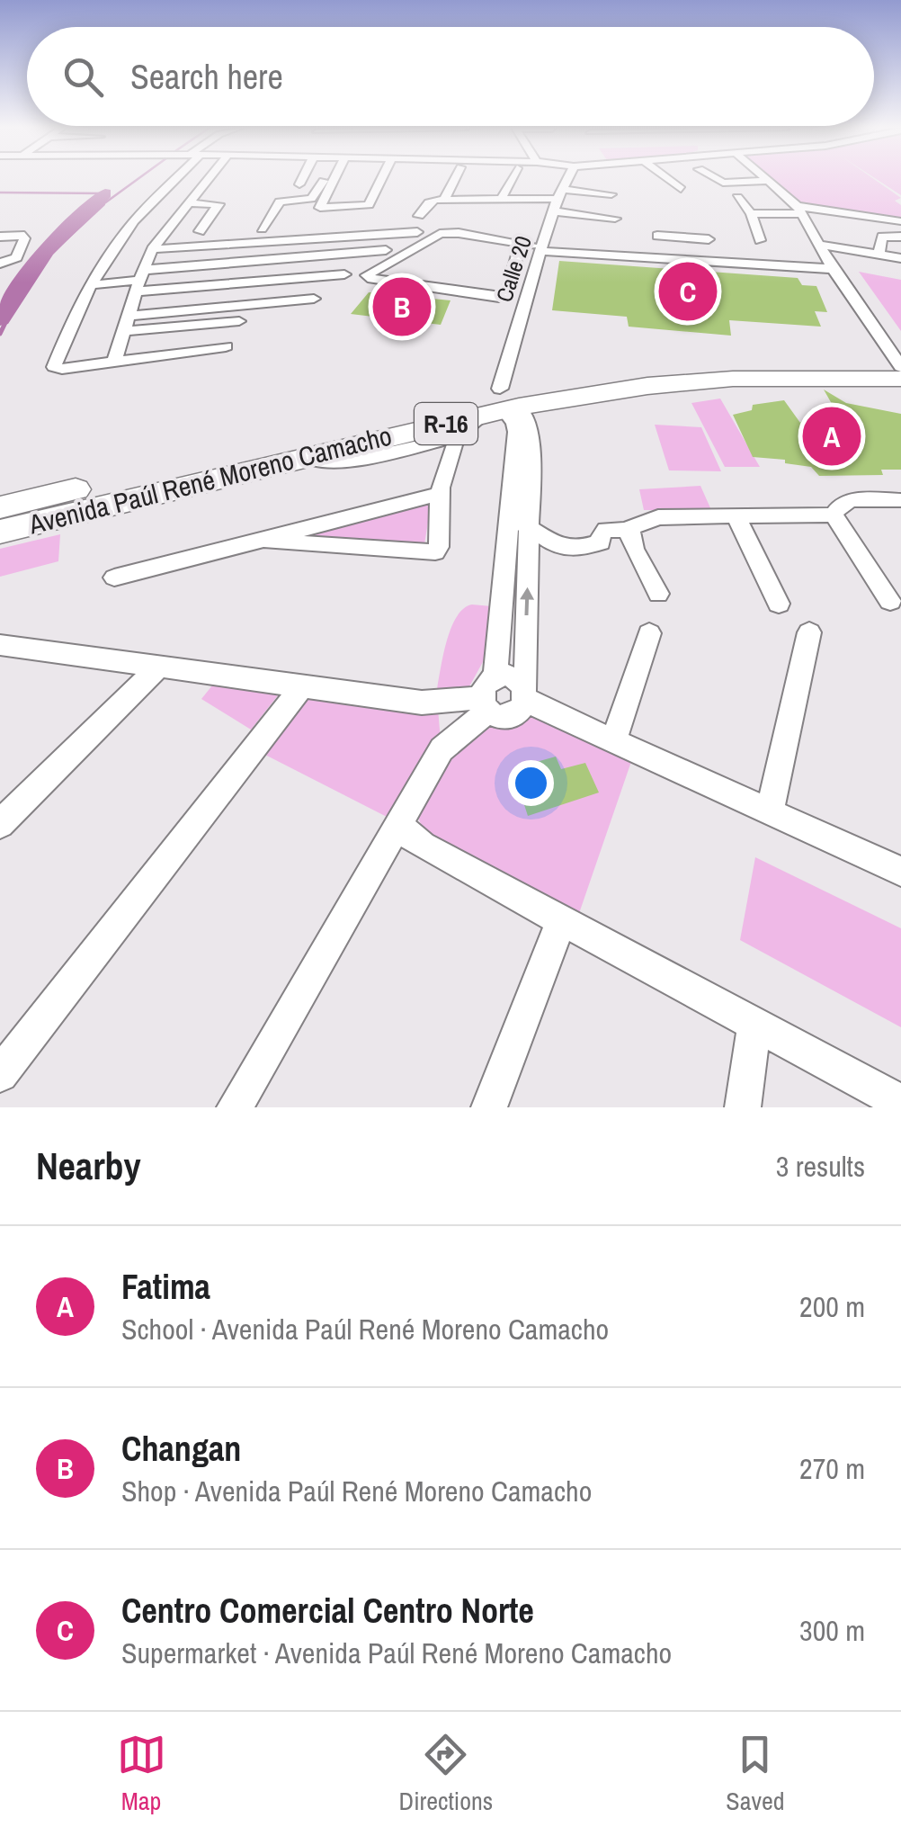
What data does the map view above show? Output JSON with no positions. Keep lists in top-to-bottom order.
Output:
{
  "streets": {
    "main road": ["R-16", "Avenida Paúl René Moreno Camacho"],
    "street": ["Calle 20"]
  },
  "crossings": [
    ["Calle 20", "Avenida Paúl René Moreno Camacho"]
  ],
  "page": {
    "search": "Search here",
    "pins": ["C", "B", "A"],
    "heading": ["Nearby", "3 results"],
    "list": [
      {
        "mark": "A",
        "name": "Fatima",
        "note": "School · Avenida Paúl René Moreno Camacho",
        "value": "200 m"
      },
      {
        "mark": "B",
        "name": "Changan",
        "note": "Shop · Avenida Paúl René Moreno Camacho",
        "value": "270 m"
      },
      {
        "mark": "C",
        "name": "Centro Comercial Centro Norte",
        "note": "Supermarket · Avenida Paúl René Moreno Camacho",
        "value": "300 m"
      }
    ],
    "nav": ["Map", "Directions", "Saved"]
  }
}
